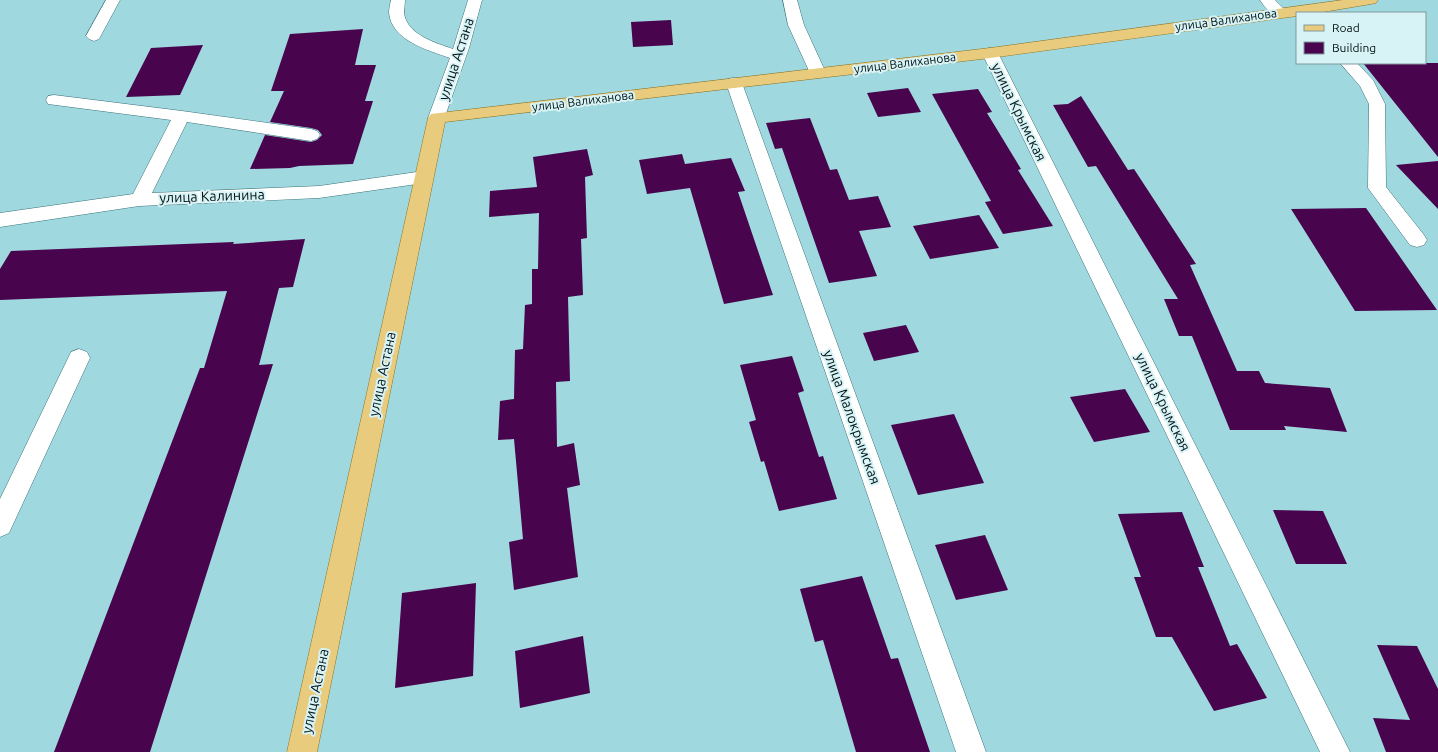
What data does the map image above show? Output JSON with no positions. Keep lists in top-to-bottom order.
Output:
{
  "streets": {
    "main road": ["улица Валиханова", "улица Астана"],
    "street": ["улица Крымская", "улица Калинина", "улица Малокрымская"]
  },
  "crossings": [
    ["улица Валиханова", "улица Астана"],
    ["улица Валиханова", "улица Крымская"],
    ["улица Валиханова", "улица Малокрымская"],
    ["улица Астана", "улица Калинина"]
  ],
  "legend": ["Road", "Building"]
}
